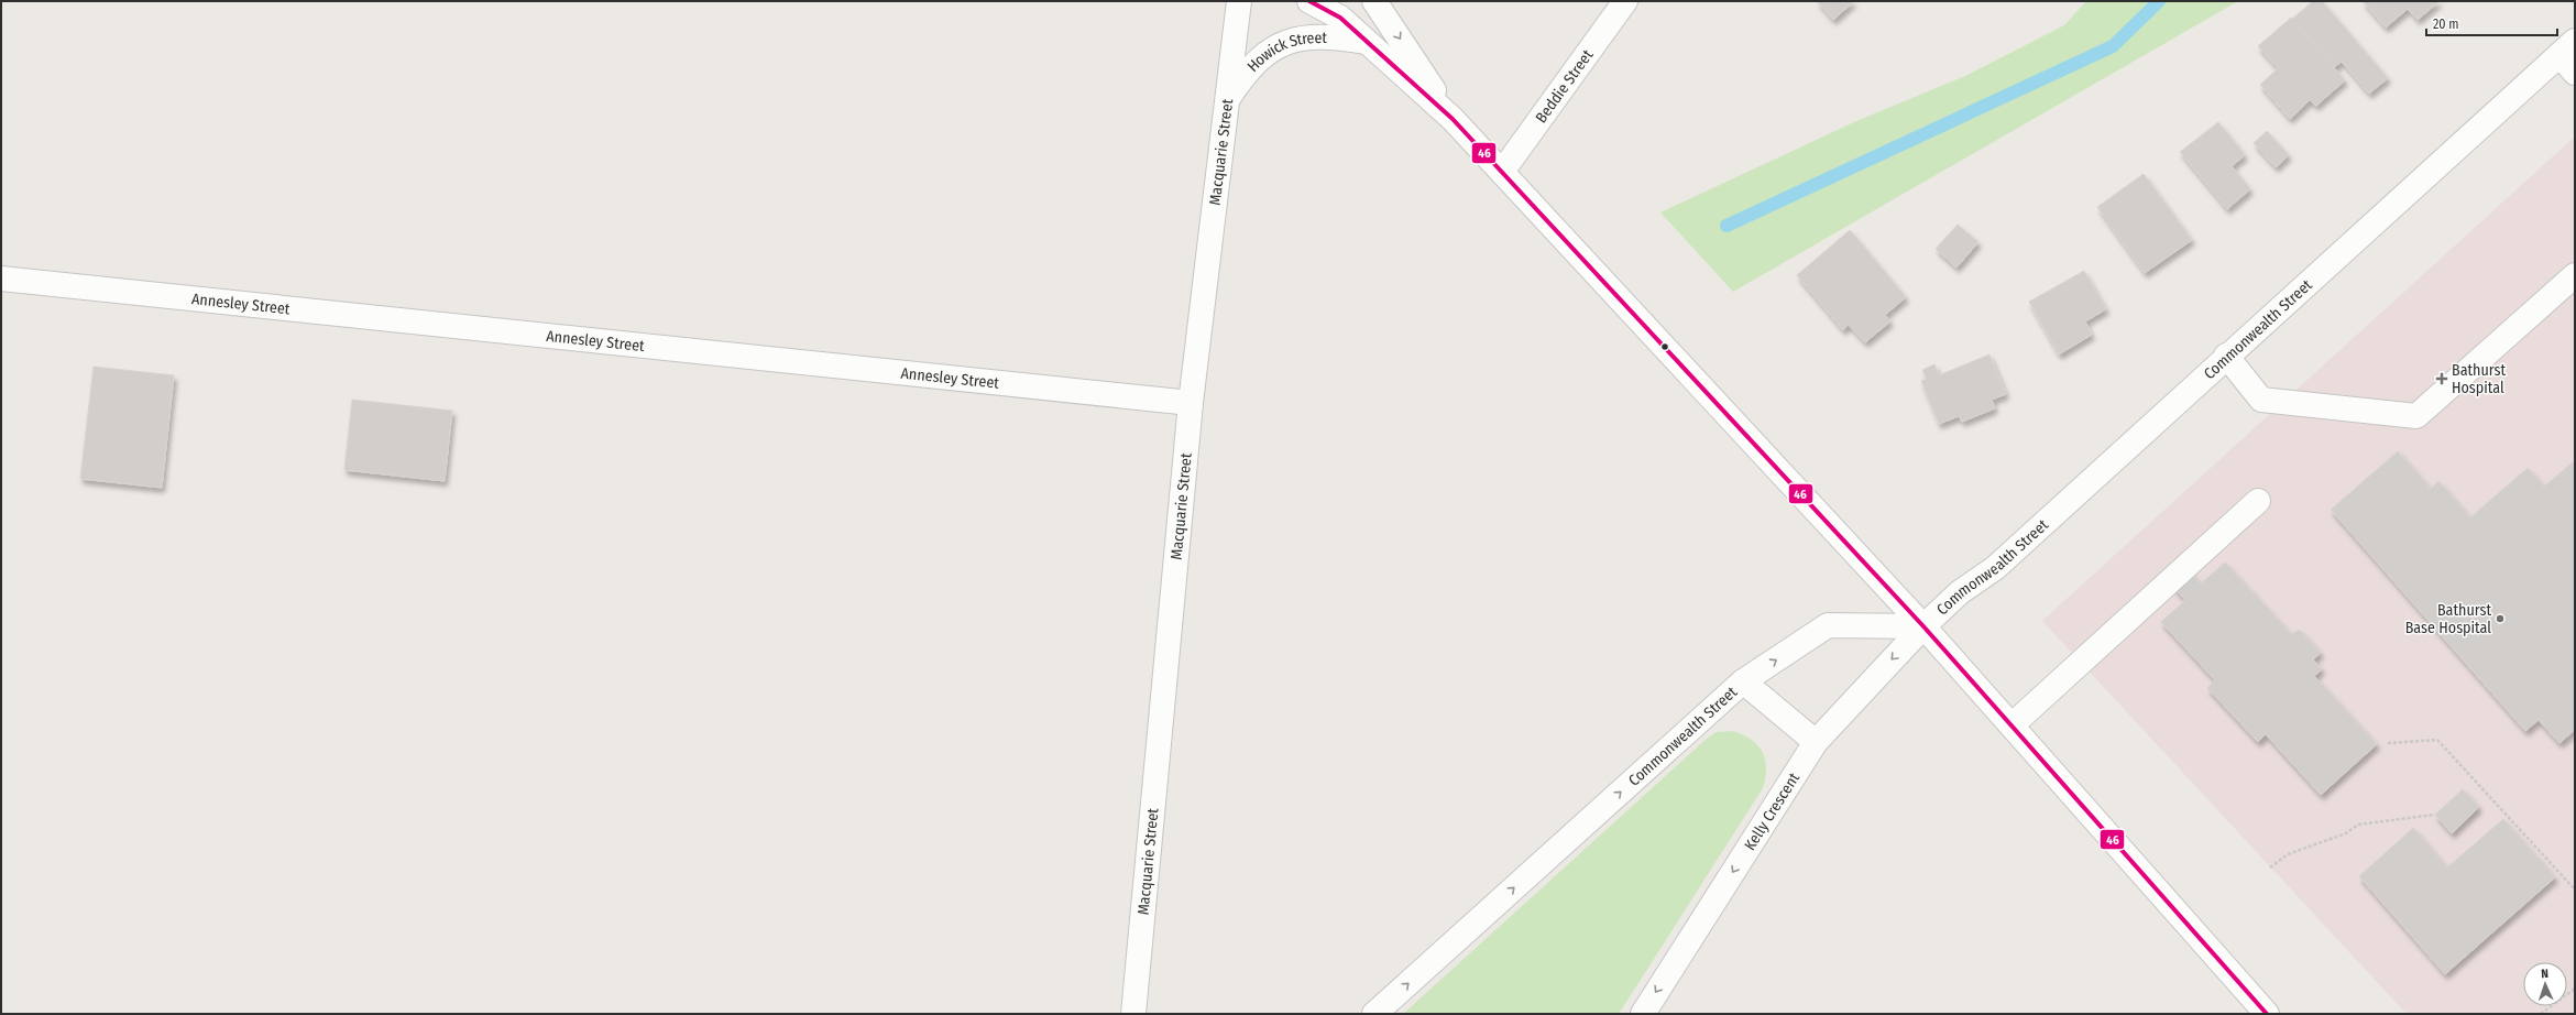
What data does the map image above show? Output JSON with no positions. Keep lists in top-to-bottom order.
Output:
{
  "streets": {
    "street": [
      "Howick Street",
      "Beddie Street",
      "Macquarie Street",
      "Annesley Street",
      "Commonwealth Street",
      "Kelly Crescent"
    ]
  },
  "crossings": [
    ["Howick Street", "Beddie Street"],
    ["Howick Street", "Macquarie Street"],
    ["Howick Street", "Commonwealth Street"],
    ["Howick Street", "Kelly Crescent"],
    ["Macquarie Street", "Annesley Street"],
    ["Commonwealth Street", "Kelly Crescent"]
  ],
  "one_way": ["Commonwealth Street", "Kelly Crescent"],
  "places": {
    "health": ["Bathurst Hospital"],
    "other": ["Bathurst Base Hospital"]
  },
  "lines": ["transit line 46"],
  "scale_bar": "20 m",
  "north": "top"
}
